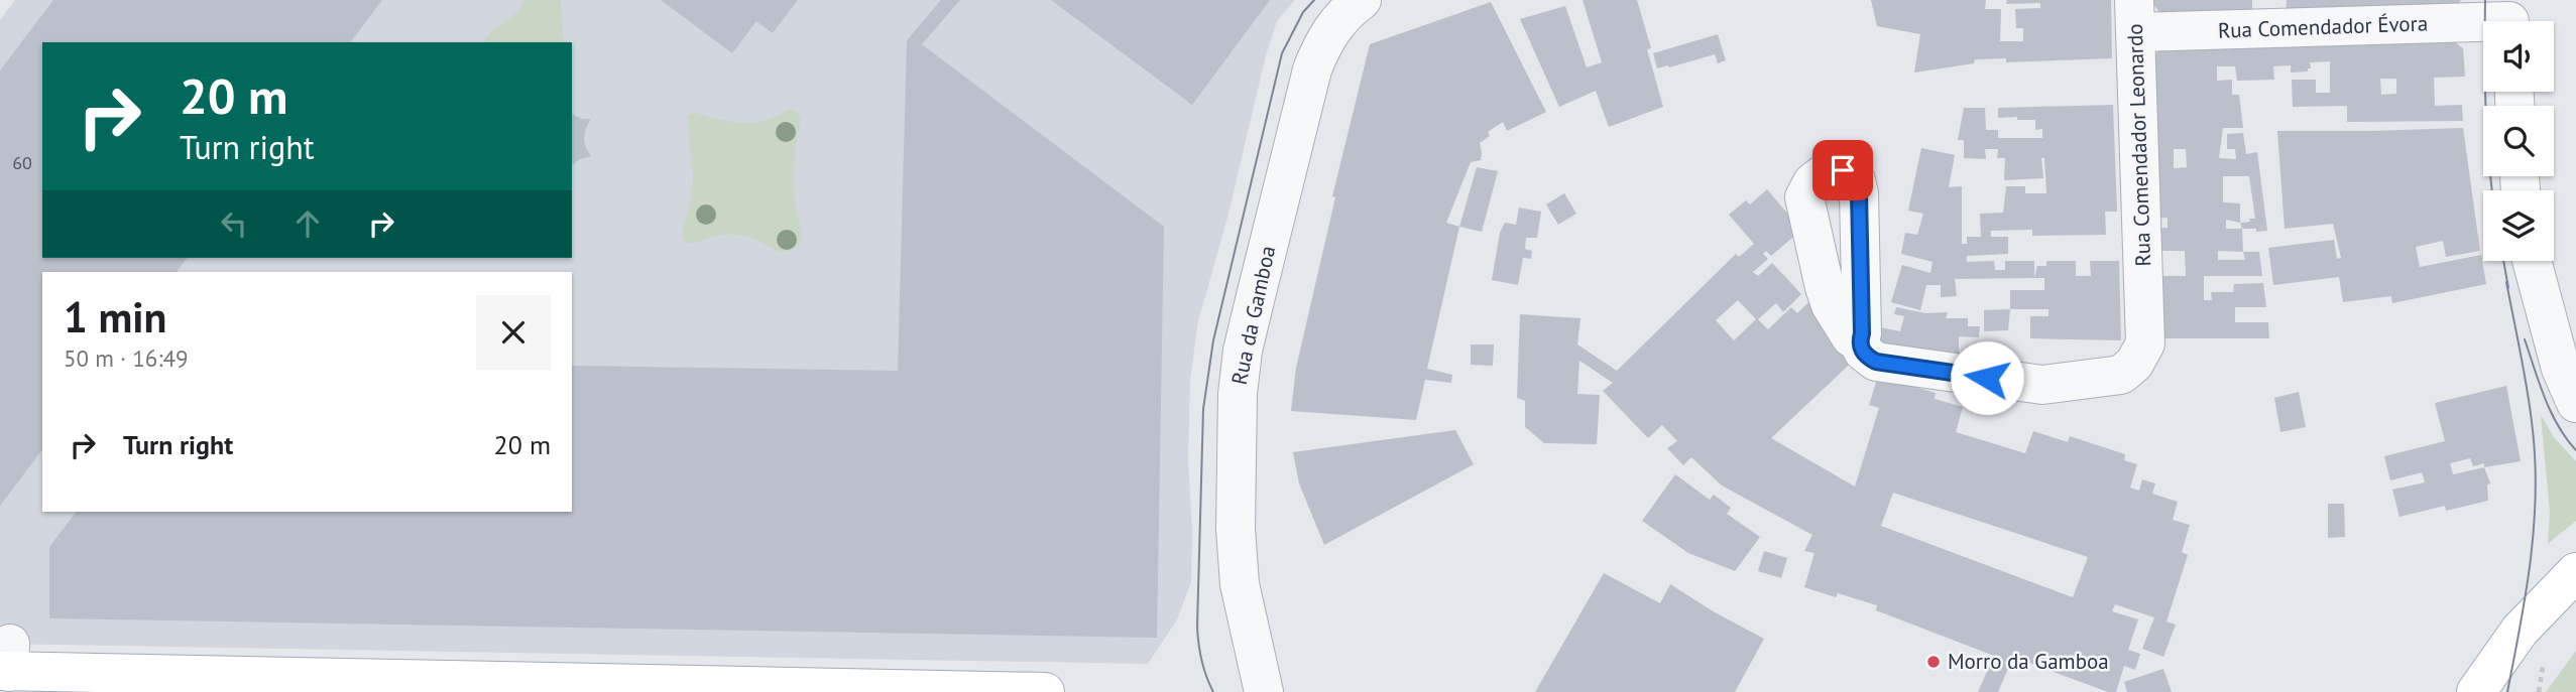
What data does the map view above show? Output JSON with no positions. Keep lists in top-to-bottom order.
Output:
{
  "streets": {
    "street": ["Rua Comendador Évora", "Rua Comendador Leonardo", "Rua da Gamboa"]
  },
  "crossings": [
    ["Rua Comendador Évora", "Rua Comendador Leonardo"]
  ],
  "places": ["Morro da Gamboa"],
  "house_numbers": ["60"],
  "page": {
    "turn": ["20 m", "Turn right"],
    "heading": ["1 min", "50 m · 16:49"],
    "list": [
      {
        "name": "Turn right",
        "value": "20 m"
      }
    ]
  }
}
